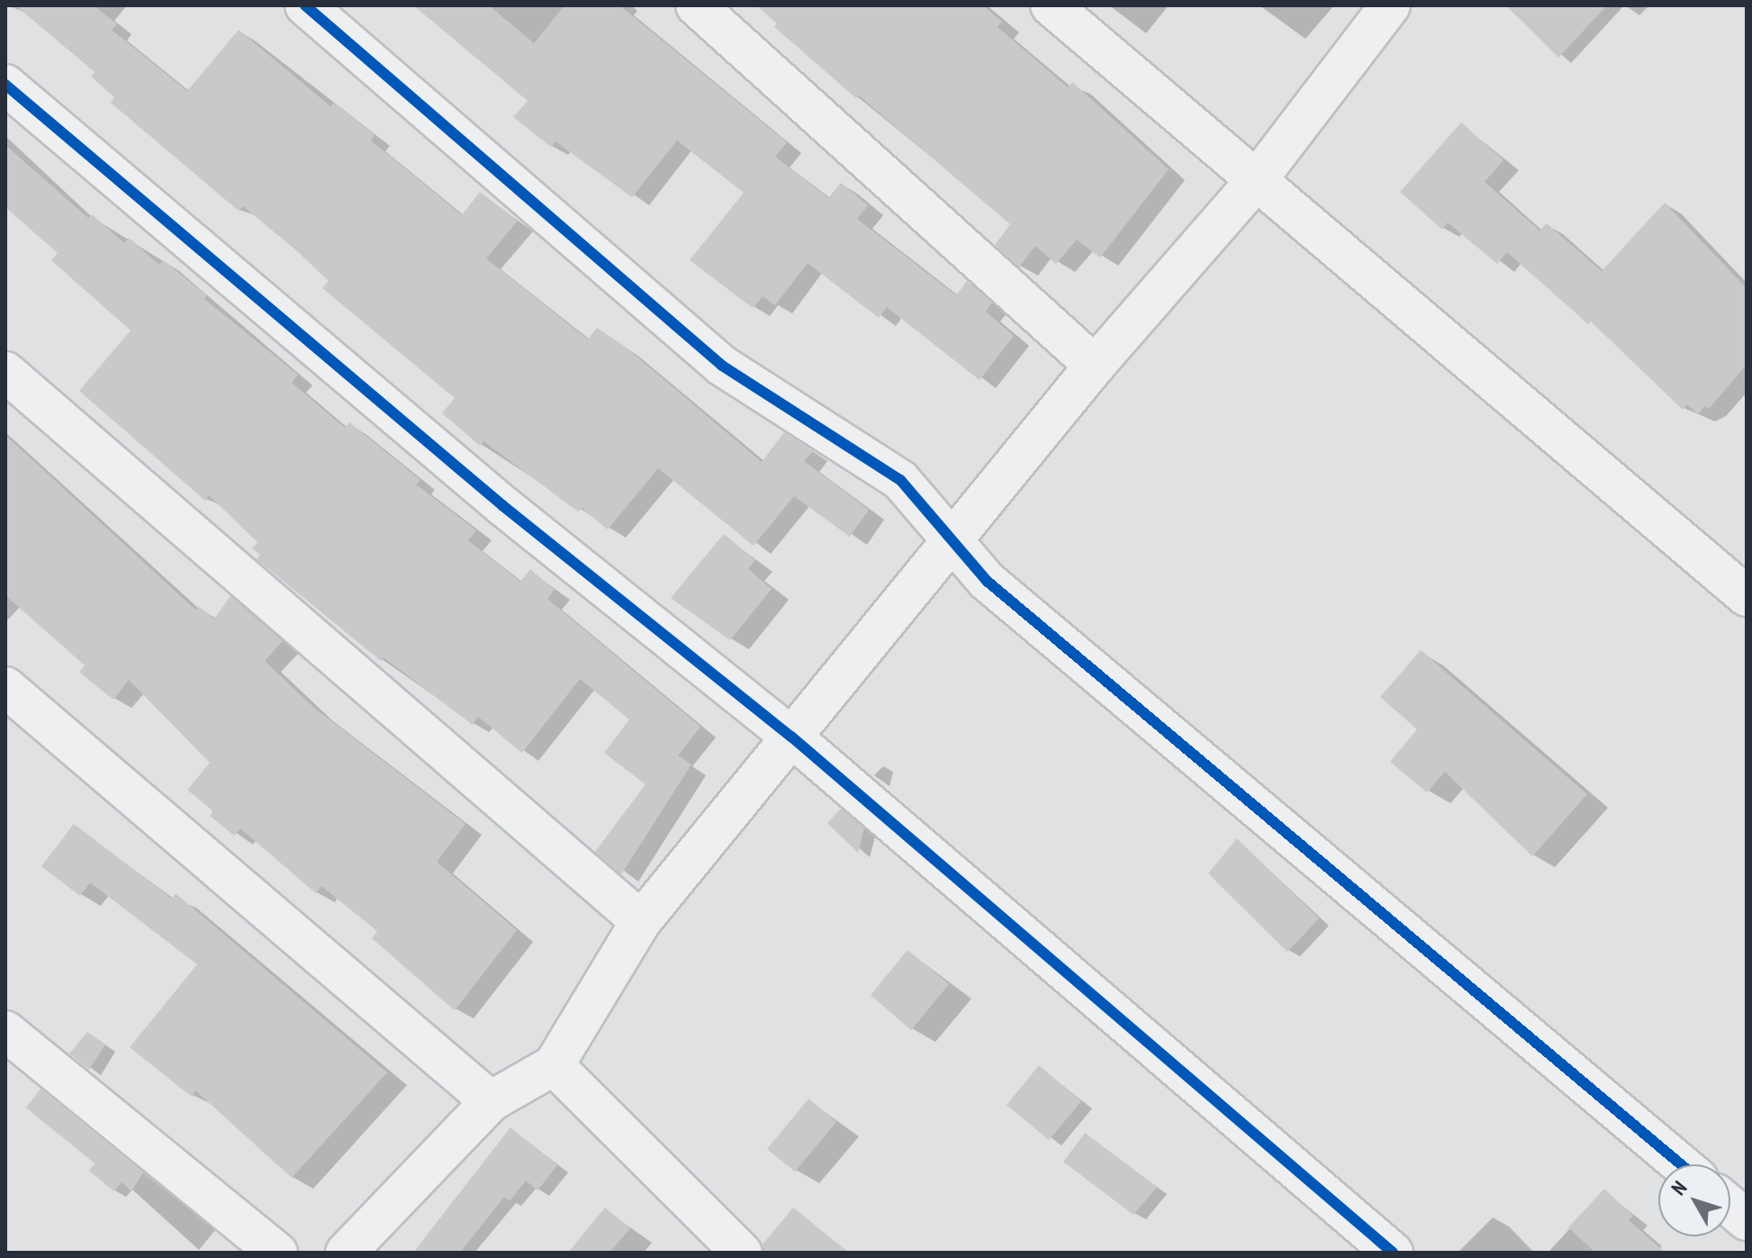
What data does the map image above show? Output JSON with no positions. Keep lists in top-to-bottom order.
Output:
{
  "north": "top left"
}
